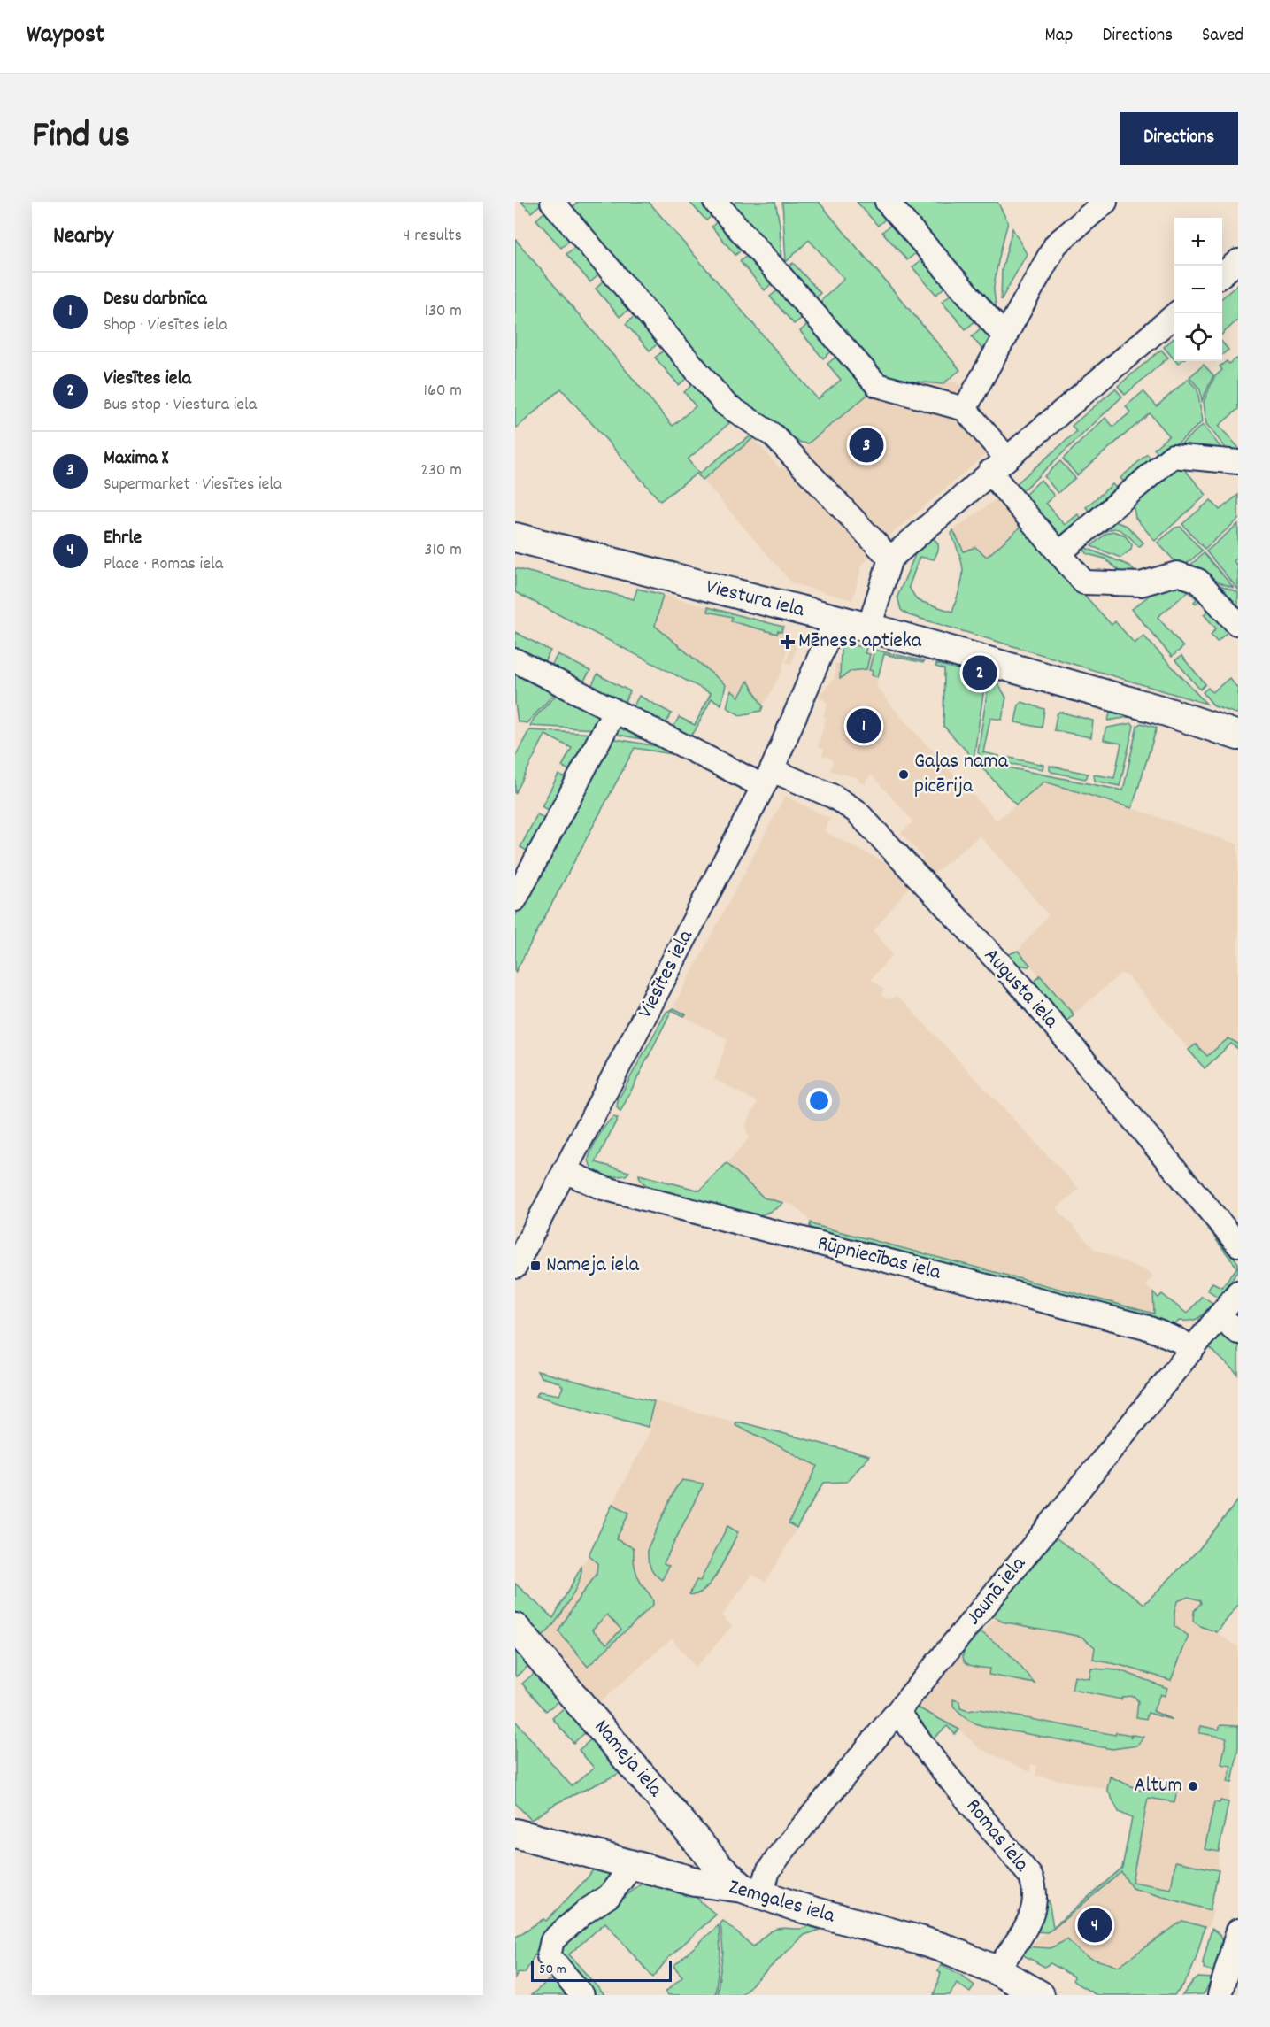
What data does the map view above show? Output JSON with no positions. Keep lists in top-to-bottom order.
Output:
{
  "streets": {
    "street": [
      "Viestura iela",
      "Viesītes iela",
      "Augusta iela",
      "Rūpniecības iela",
      "Jaunā iela",
      "Nameja iela",
      "Romas iela",
      "Zemgales iela"
    ]
  },
  "crossings": [
    ["Viestura iela", "Viesītes iela"],
    ["Viesītes iela", "Augusta iela"],
    ["Viesītes iela", "Rūpniecības iela"],
    ["Rūpniecības iela", "Jaunā iela"],
    ["Jaunā iela", "Nameja iela"],
    ["Jaunā iela", "Romas iela"],
    ["Jaunā iela", "Zemgales iela"],
    ["Nameja iela", "Zemgales iela"],
    ["Romas iela", "Zemgales iela"]
  ],
  "places": {
    "health": ["Mēness aptieka"],
    "other": ["Gaļas nama picērija", "Altum"],
    "transit": ["Nameja iela"]
  },
  "scale_bar": "50 m",
  "page": {
    "header": "Waypost",
    "nav": ["Map", "Directions", "Saved"],
    "title": "Find us",
    "buttons": "Directions",
    "heading": ["Nearby", "4 results"],
    "map_buttons": ["+", "−"],
    "list": [
      {
        "mark": "1",
        "name": "Desu darbnīca",
        "note": "Shop · Viesītes iela",
        "value": "130 m"
      },
      {
        "mark": "2",
        "name": "Viesītes iela",
        "note": "Bus stop · Viestura iela",
        "value": "160 m"
      },
      {
        "mark": "3",
        "name": "Maxima X",
        "note": "Supermarket · Viesītes iela",
        "value": "230 m"
      },
      {
        "mark": "4",
        "name": "Ehrle",
        "note": "Place · Romas iela",
        "value": "310 m"
      }
    ],
    "pins": [
      "3",
      "2",
      "1",
      "4"
    ],
    "scale": "50 m"
  }
}
